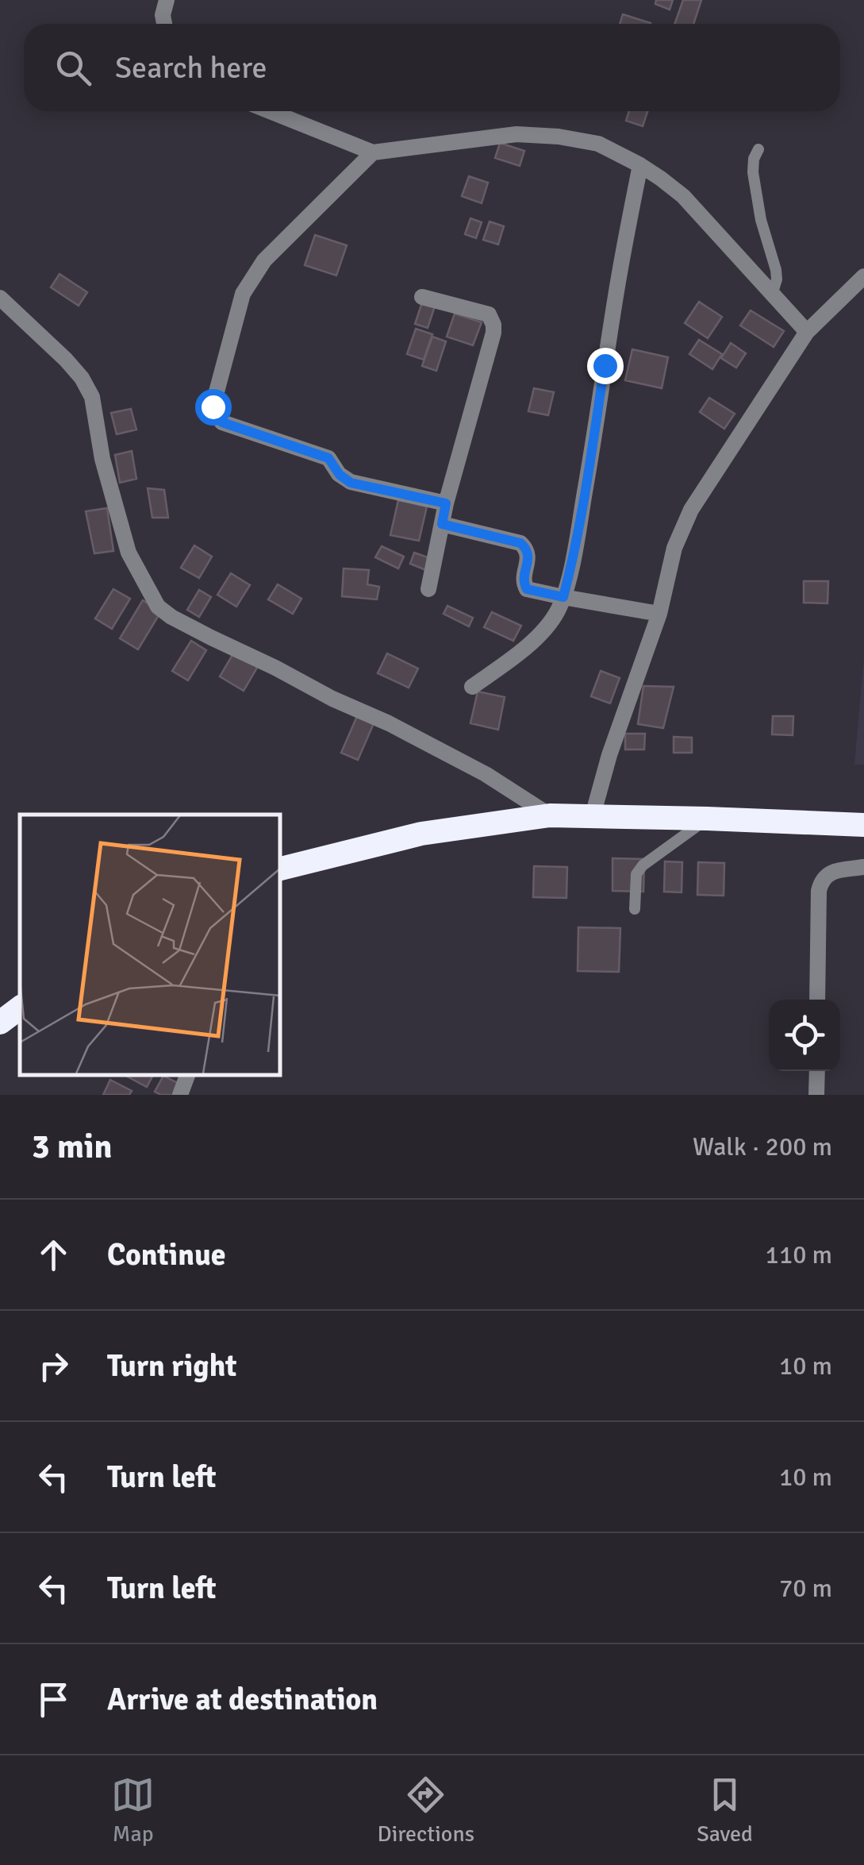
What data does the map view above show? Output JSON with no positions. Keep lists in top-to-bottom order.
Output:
{
  "page": {
    "search": "Search here",
    "heading": ["3 min", "Walk · 200 m"],
    "list": [
      ["Continue", "110 m"],
      ["Turn right", "10 m"],
      ["Turn left", "10 m"],
      ["Turn left", "70 m"],
      "Arrive at destination"
    ],
    "nav": ["Map", "Directions", "Saved"]
  }
}
